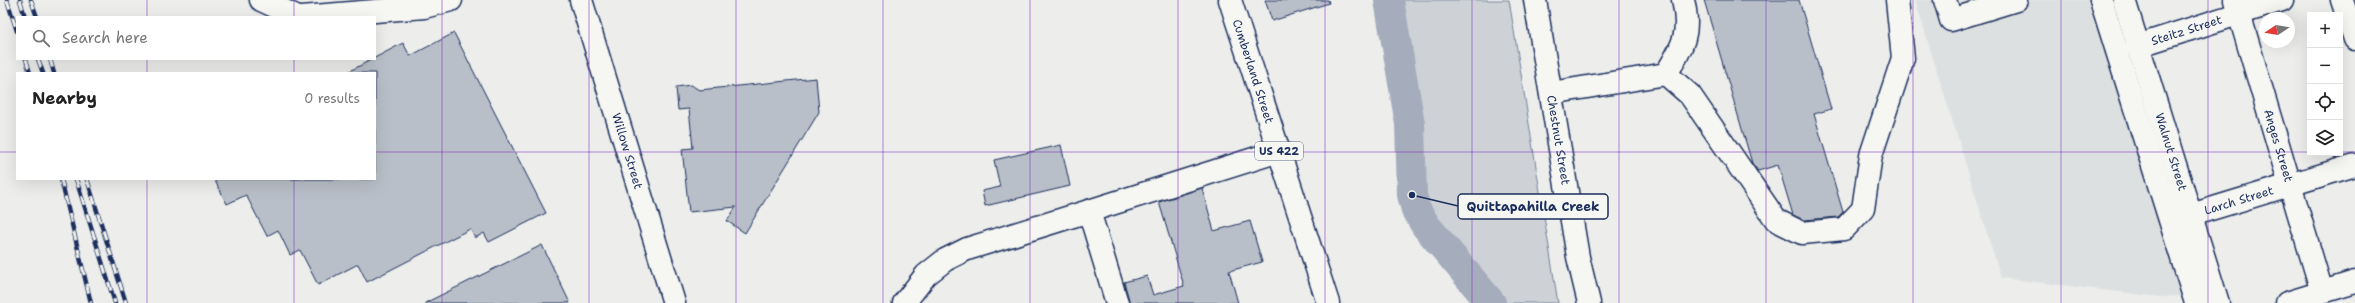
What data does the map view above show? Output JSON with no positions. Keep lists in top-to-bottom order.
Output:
{
  "streets": {
    "main road": [
      "Steitz Street",
      "Cumberland Street",
      "Chestnut Street",
      "Anges Street",
      "US 422",
      "Willow Street",
      "Walnut Street",
      "Larch Street"
    ]
  },
  "crossings": [
    ["Steitz Street", "Anges Street"],
    ["Steitz Street", "Walnut Street"],
    ["Anges Street", "Larch Street"],
    ["Walnut Street", "Larch Street"]
  ],
  "places": ["Quittapahilla Creek"],
  "north": "left",
  "page": {
    "map_buttons": ["+", "−"],
    "search": "Search here",
    "heading": ["Nearby", "0 results"]
  }
}
